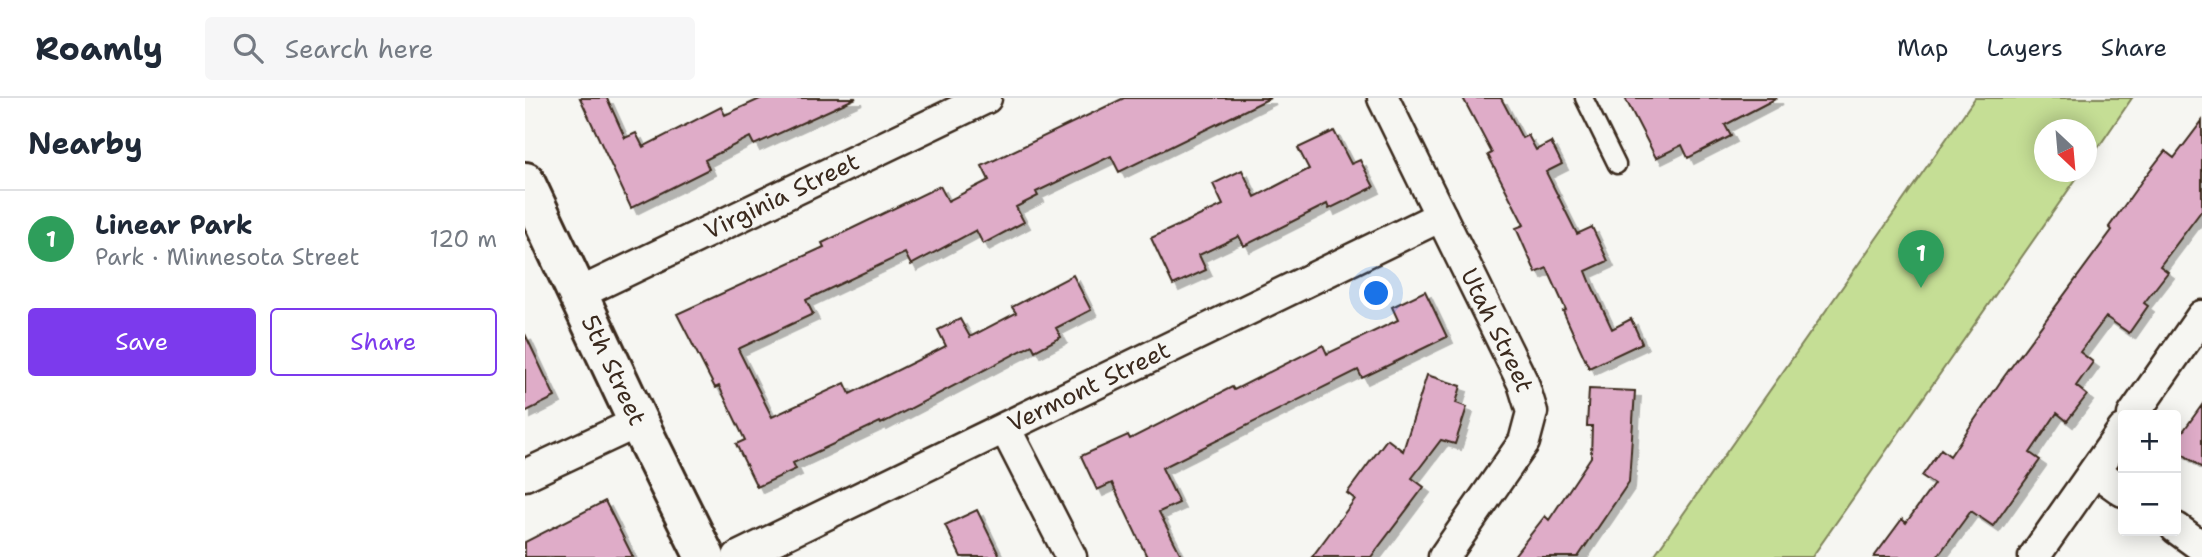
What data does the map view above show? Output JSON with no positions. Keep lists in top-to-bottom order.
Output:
{
  "streets": {
    "street": [
      "Virginia Street",
      "Utah Street",
      "5th Street",
      "Vermont Street"
    ]
  },
  "crossings": [
    ["Virginia Street", "5th Street"],
    ["Utah Street", "Vermont Street"]
  ],
  "north": "bottom right",
  "page": {
    "header": "Roamly",
    "search": "Search here",
    "nav": ["Map", "Layers", "Share"],
    "heading": "Nearby",
    "list": [
      {
        "mark": "1",
        "name": "Linear Park",
        "note": "Park · Minnesota Street",
        "value": "120 m"
      }
    ],
    "pins": "1",
    "buttons": ["Save", "Share"],
    "map_buttons": ["+", "−"]
  }
}
